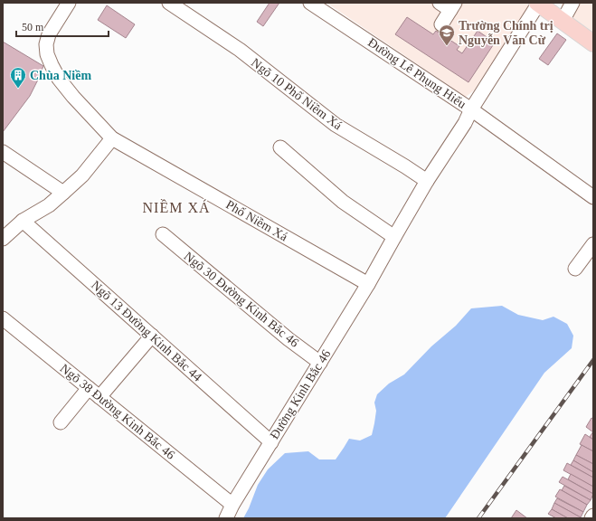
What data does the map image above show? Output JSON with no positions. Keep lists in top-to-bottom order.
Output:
{
  "streets": {
    "main road": ["Đường Lê Phụng Hiểu"],
    "street": [
      "Ngõ 10 Phố Niềm Xá",
      "Phố Niềm Xá",
      "Ngõ 30 Đường Kinh Bắc 46",
      "Ngõ 13 Đường Kinh Bắc 44",
      "Đường Kinh Bắc 46",
      "Ngõ 38 Đường Kinh Bắc 46"
    ]
  },
  "crossings": [
    ["Phố Niềm Xá", "Đường Kinh Bắc 46"],
    ["Ngõ 30 Đường Kinh Bắc 46", "Đường Kinh Bắc 46"],
    ["Ngõ 13 Đường Kinh Bắc 44", "Đường Kinh Bắc 46"],
    ["Đường Kinh Bắc 46", "Ngõ 38 Đường Kinh Bắc 46"]
  ],
  "districts": ["NIỀM XÁ"],
  "places": {
    "school or university": ["Trường Chính trị Nguyễn Văn Cừ"],
    "building": ["Chùa Niềm"]
  },
  "scale_bar": "50 m"
}
